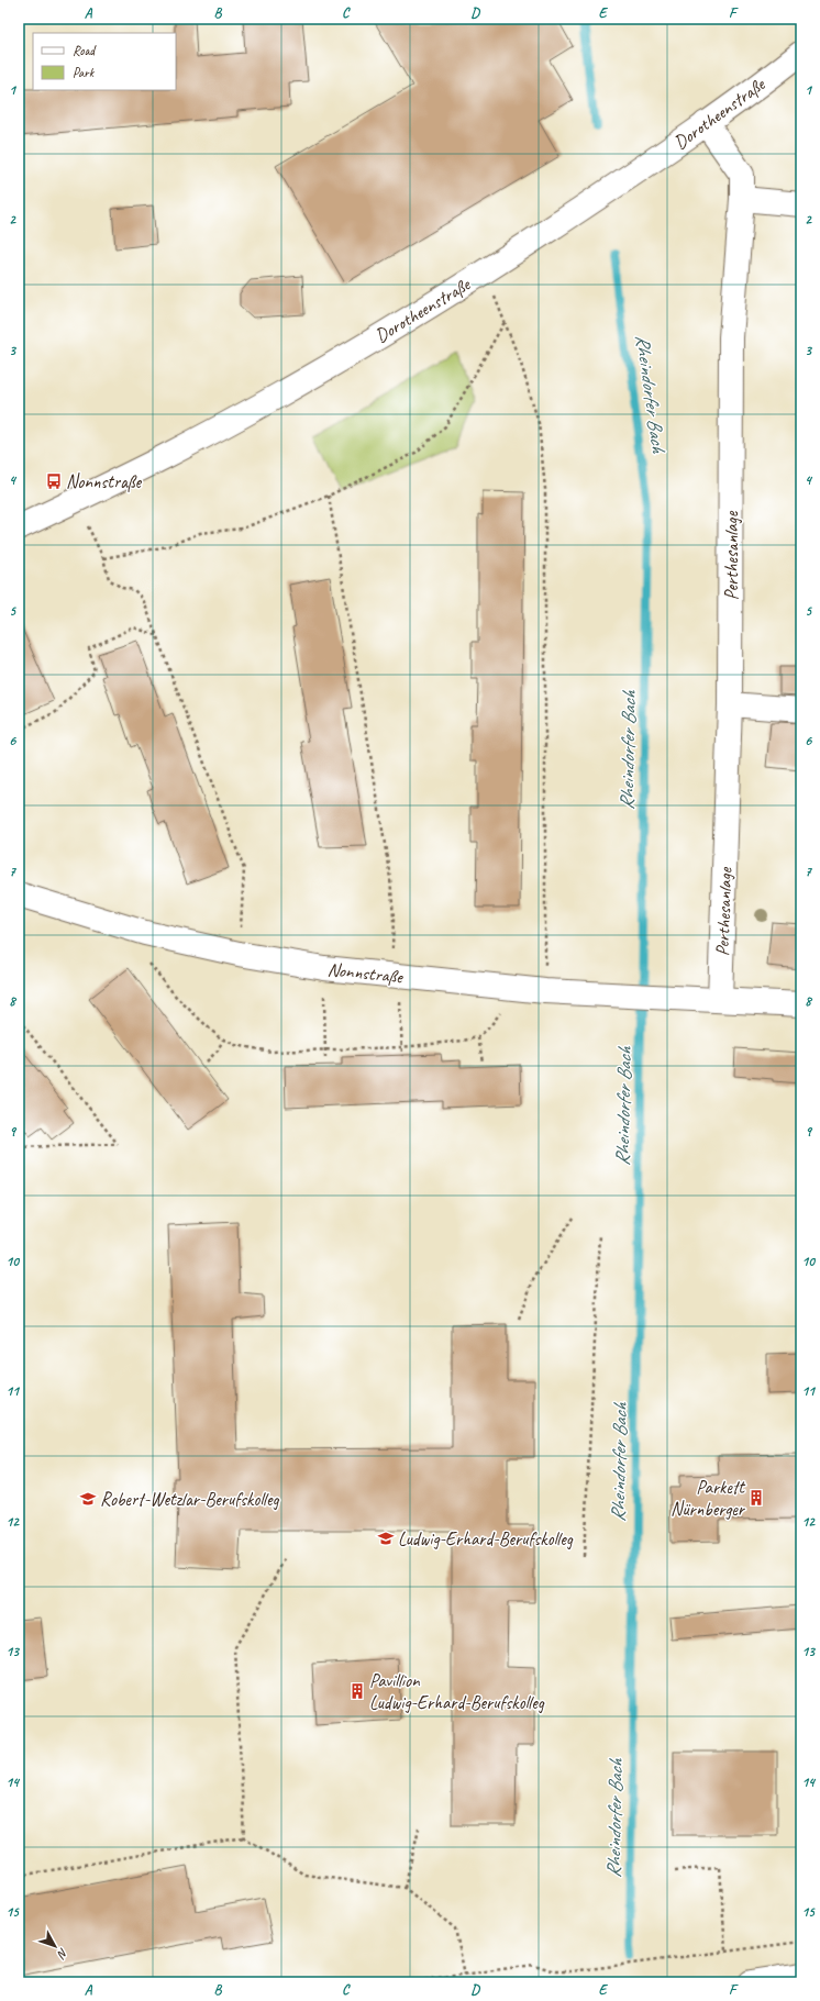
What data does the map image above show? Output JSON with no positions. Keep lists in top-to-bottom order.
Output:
{
  "streets": {
    "street": ["Dorotheenstraße", "Perthesanlage", "Nonnstraße"]
  },
  "crossings": [
    ["Dorotheenstraße", "Perthesanlage"],
    ["Perthesanlage", "Nonnstraße"]
  ],
  "water": ["Rheindorfer Bach"],
  "places": {
    "bus stop": ["Nonnstraße"],
    "building": ["Parkett Nürnberger", "Pavillion Ludwig-Erhard-Berufskolleg"],
    "school or university": ["Robert-Wetzlar-Berufskolleg", "Ludwig-Erhard-Berufskolleg"]
  },
  "legend": ["Road", "Park"],
  "north": "bottom right",
  "grid": {
    "columns": [
      "A",
      "B",
      "C",
      "D",
      "E",
      "F"
    ],
    "rows": [
      "1",
      "2",
      "3",
      "4",
      "5",
      "6",
      "7",
      "8",
      "9",
      "10",
      "11",
      "12",
      "13",
      "14",
      "15"
    ]
  }
}
